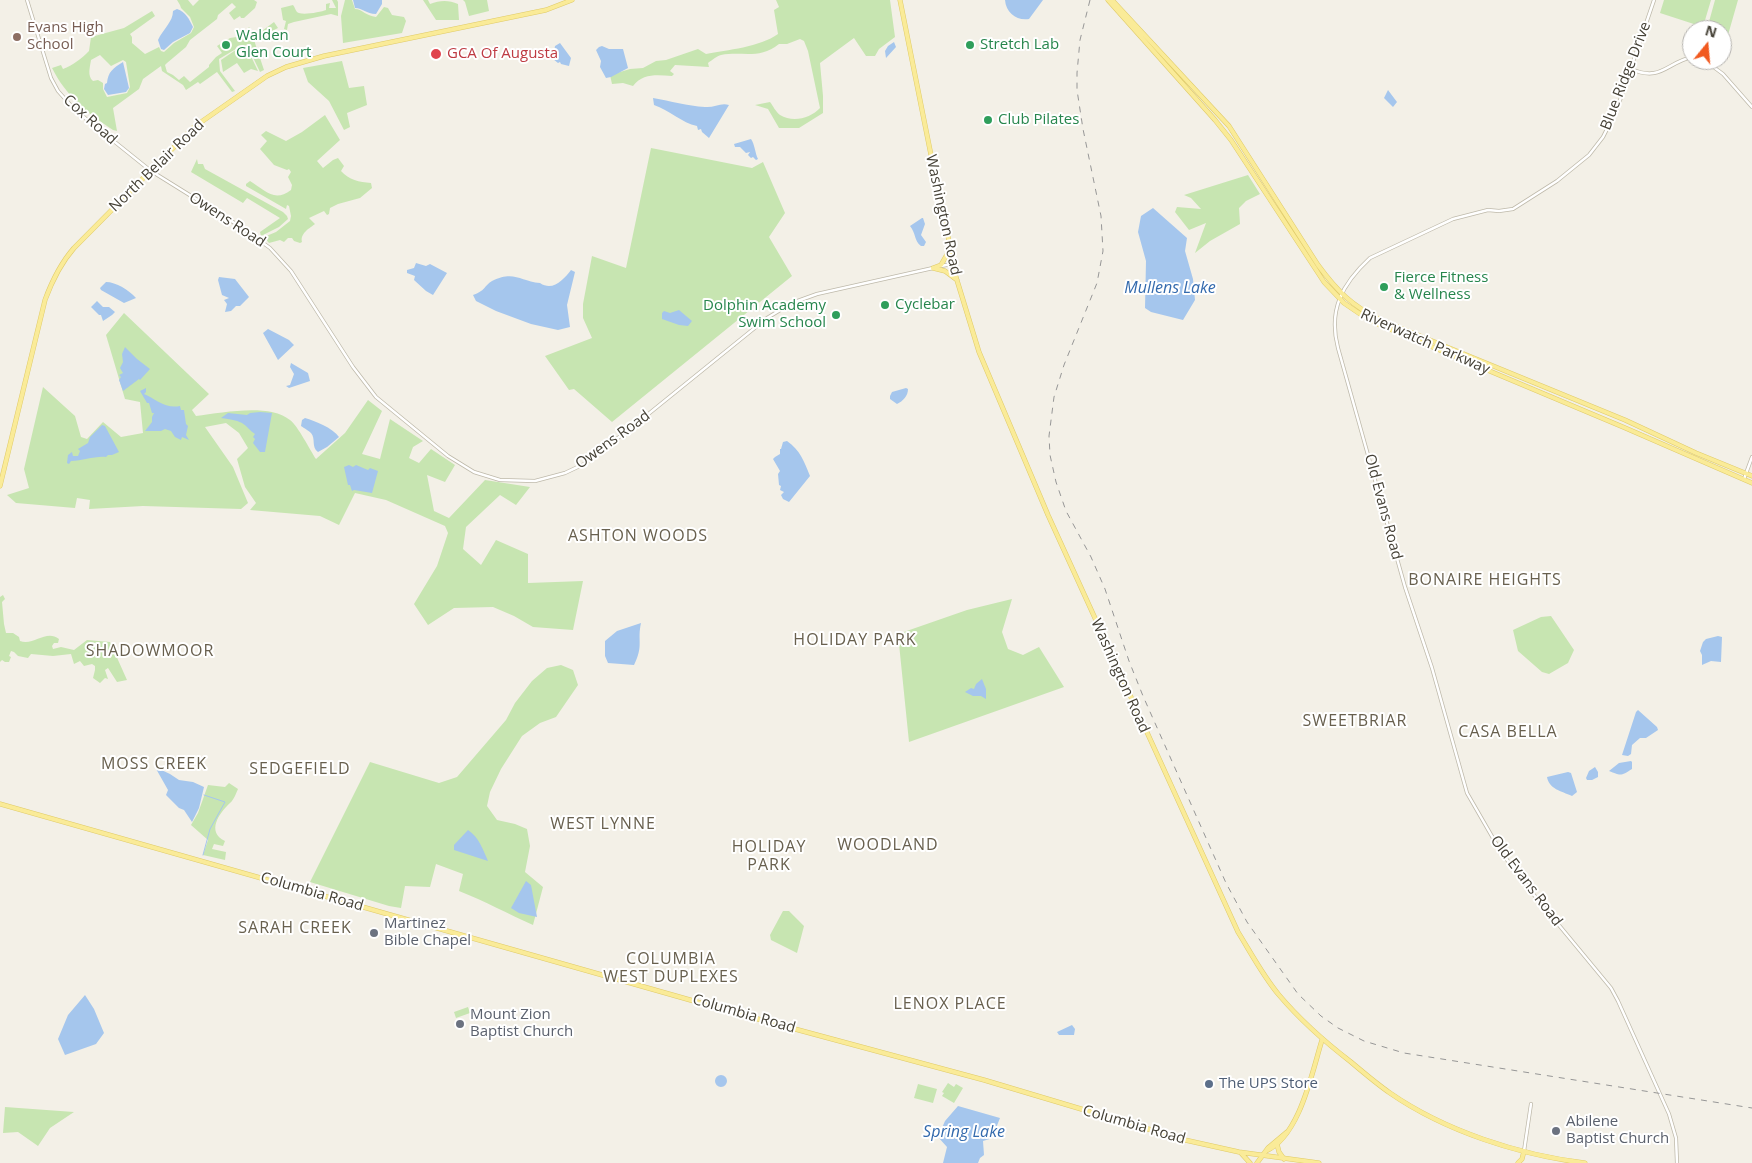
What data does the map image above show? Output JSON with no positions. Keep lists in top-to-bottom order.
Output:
{
  "streets": {
    "main road": [
      "North Belair Road",
      "Washington Road",
      "Riverwatch Parkway",
      "Columbia Road"
    ],
    "street": [
      "Blue Ridge Drive",
      "Cox Road",
      "Owens Road",
      "Old Evans Road"
    ]
  },
  "crossings": [
    ["Blue Ridge Drive", "Riverwatch Parkway"],
    ["Blue Ridge Drive", "Old Evans Road"],
    ["Cox Road", "North Belair Road"],
    ["Cox Road", "Owens Road"],
    ["North Belair Road", "Owens Road"],
    ["Washington Road", "Owens Road"],
    ["Riverwatch Parkway", "Old Evans Road"]
  ],
  "districts": [
    "ASHTON WOODS",
    "BONAIRE HEIGHTS",
    "HOLIDAY PARK",
    "SHADOWMOOR",
    "SWEETBRIAR",
    "CASA BELLA",
    "MOSS CREEK",
    "SEDGEFIELD",
    "WEST LYNNE",
    "WOODLAND",
    "HOLIDAY PARK",
    "SARAH CREEK",
    "COLUMBIA WEST DUPLEXES",
    "LENOX PLACE"
  ],
  "water": ["Mullens Lake", "Spring Lake"],
  "places": [
    "Evans High School",
    "Walden Glen Court",
    "Stretch Lab",
    "GCA Of Augusta",
    "Club Pilates",
    "Fierce Fitness & Wellness",
    "Cyclebar",
    "Dolphin Academy Swim School",
    "Martinez Bible Chapel",
    "Mount Zion Baptist Church",
    "The UPS Store",
    "Abilene Baptist Church"
  ],
  "north": "top"
}
